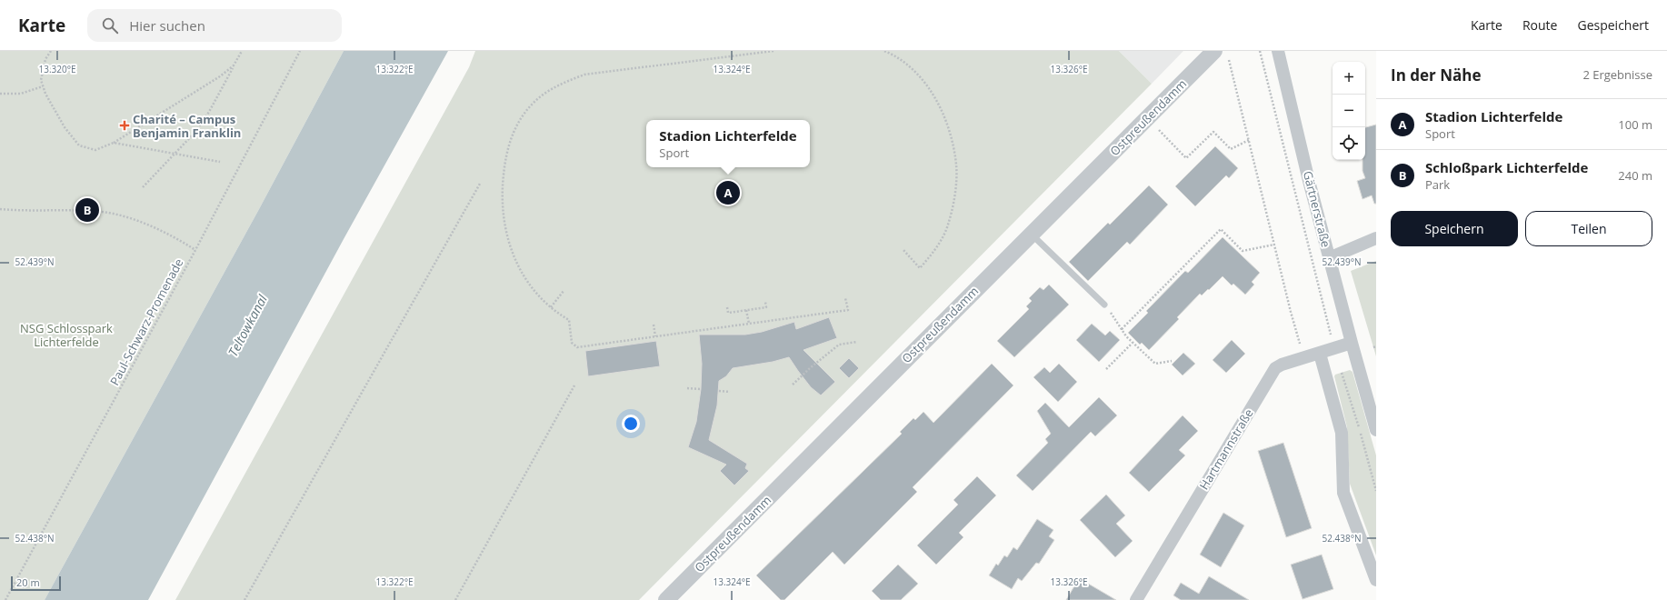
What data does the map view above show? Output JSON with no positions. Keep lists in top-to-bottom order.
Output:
{
  "streets": {
    "street": ["Ostpreußendamm", "Gärtnerstraße", "Hartmannstraße"],
    "path": ["Paul-Schwarz-Promenade"]
  },
  "crossings": [
    ["Gärtnerstraße", "Hartmannstraße"]
  ],
  "water": ["Teltowkanal"],
  "parks": ["NSG Schlosspark Lichterfelde"],
  "places": {
    "health": ["Charité – Campus Benjamin Franklin"]
  },
  "scale_bar": "20 m",
  "page": {
    "header": "Karte",
    "search": "Hier suchen",
    "nav": ["Karte", "Route", "Gespeichert"],
    "heading": ["In der Nähe", "2 Ergebnisse"],
    "map_buttons": ["+", "−"],
    "list": [
      {
        "mark": "A",
        "name": "Stadion Lichterfelde",
        "note": "Sport",
        "value": "100 m"
      },
      {
        "mark": "B",
        "name": "Schloßpark Lichterfelde",
        "note": "Park",
        "value": "240 m"
      }
    ],
    "popup": ["Stadion Lichterfelde", "Sport"],
    "pins": ["A", "B"],
    "buttons": ["Speichern", "Teilen"],
    "scale": "20 m"
  },
  "coordinates": [
    "13.320°E",
    "13.322°E",
    "13.324°E",
    "13.326°E",
    "52.439°N",
    "52.438°N"
  ]
}
